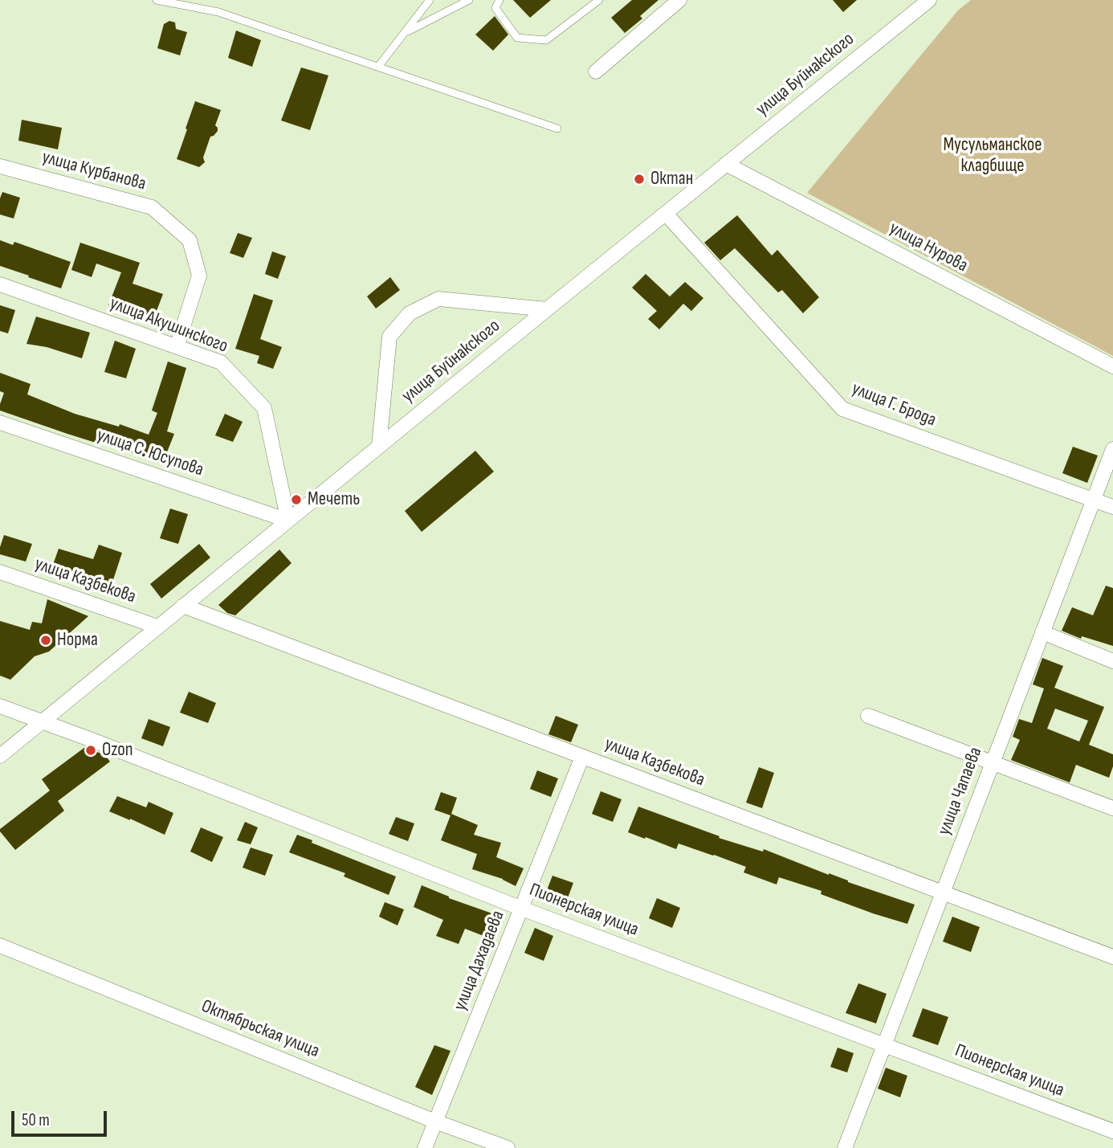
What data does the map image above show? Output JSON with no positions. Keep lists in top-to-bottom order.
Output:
{
  "streets": {
    "street": [
      "улица Буйнакского",
      "улица Курбанова",
      "улица Нурова",
      "улица Акушинского",
      "улица Г. Брода",
      "улица С. Юсупова",
      "улица Казбекова",
      "улица Чапаева",
      "Пионерская улица",
      "улица Дахадаева",
      "Октябрьская улица"
    ]
  },
  "crossings": [
    ["улица Буйнакского", "улица Нурова"],
    ["улица Буйнакского", "улица Акушинского"],
    ["улица Буйнакского", "улица Г. Брода"],
    ["улица Буйнакского", "улица С. Юсупова"],
    ["улица Буйнакского", "улица Казбекова"],
    ["улица Буйнакского", "Пионерская улица"],
    ["улица Курбанова", "улица Акушинского"],
    ["улица Акушинского", "улица С. Юсупова"],
    ["улица Г. Брода", "улица Чапаева"],
    ["улица Казбекова", "улица Чапаева"],
    ["улица Казбекова", "улица Дахадаева"],
    ["улица Чапаева", "Пионерская улица"],
    ["Пионерская улица", "улица Дахадаева"],
    ["улица Дахадаева", "Октябрьская улица"]
  ],
  "parks": ["Мусульманское кладбище"],
  "places": [
    "Октан",
    "Мечеть",
    "Норма",
    "Ozon"
  ],
  "scale_bar": "50 m"
}
